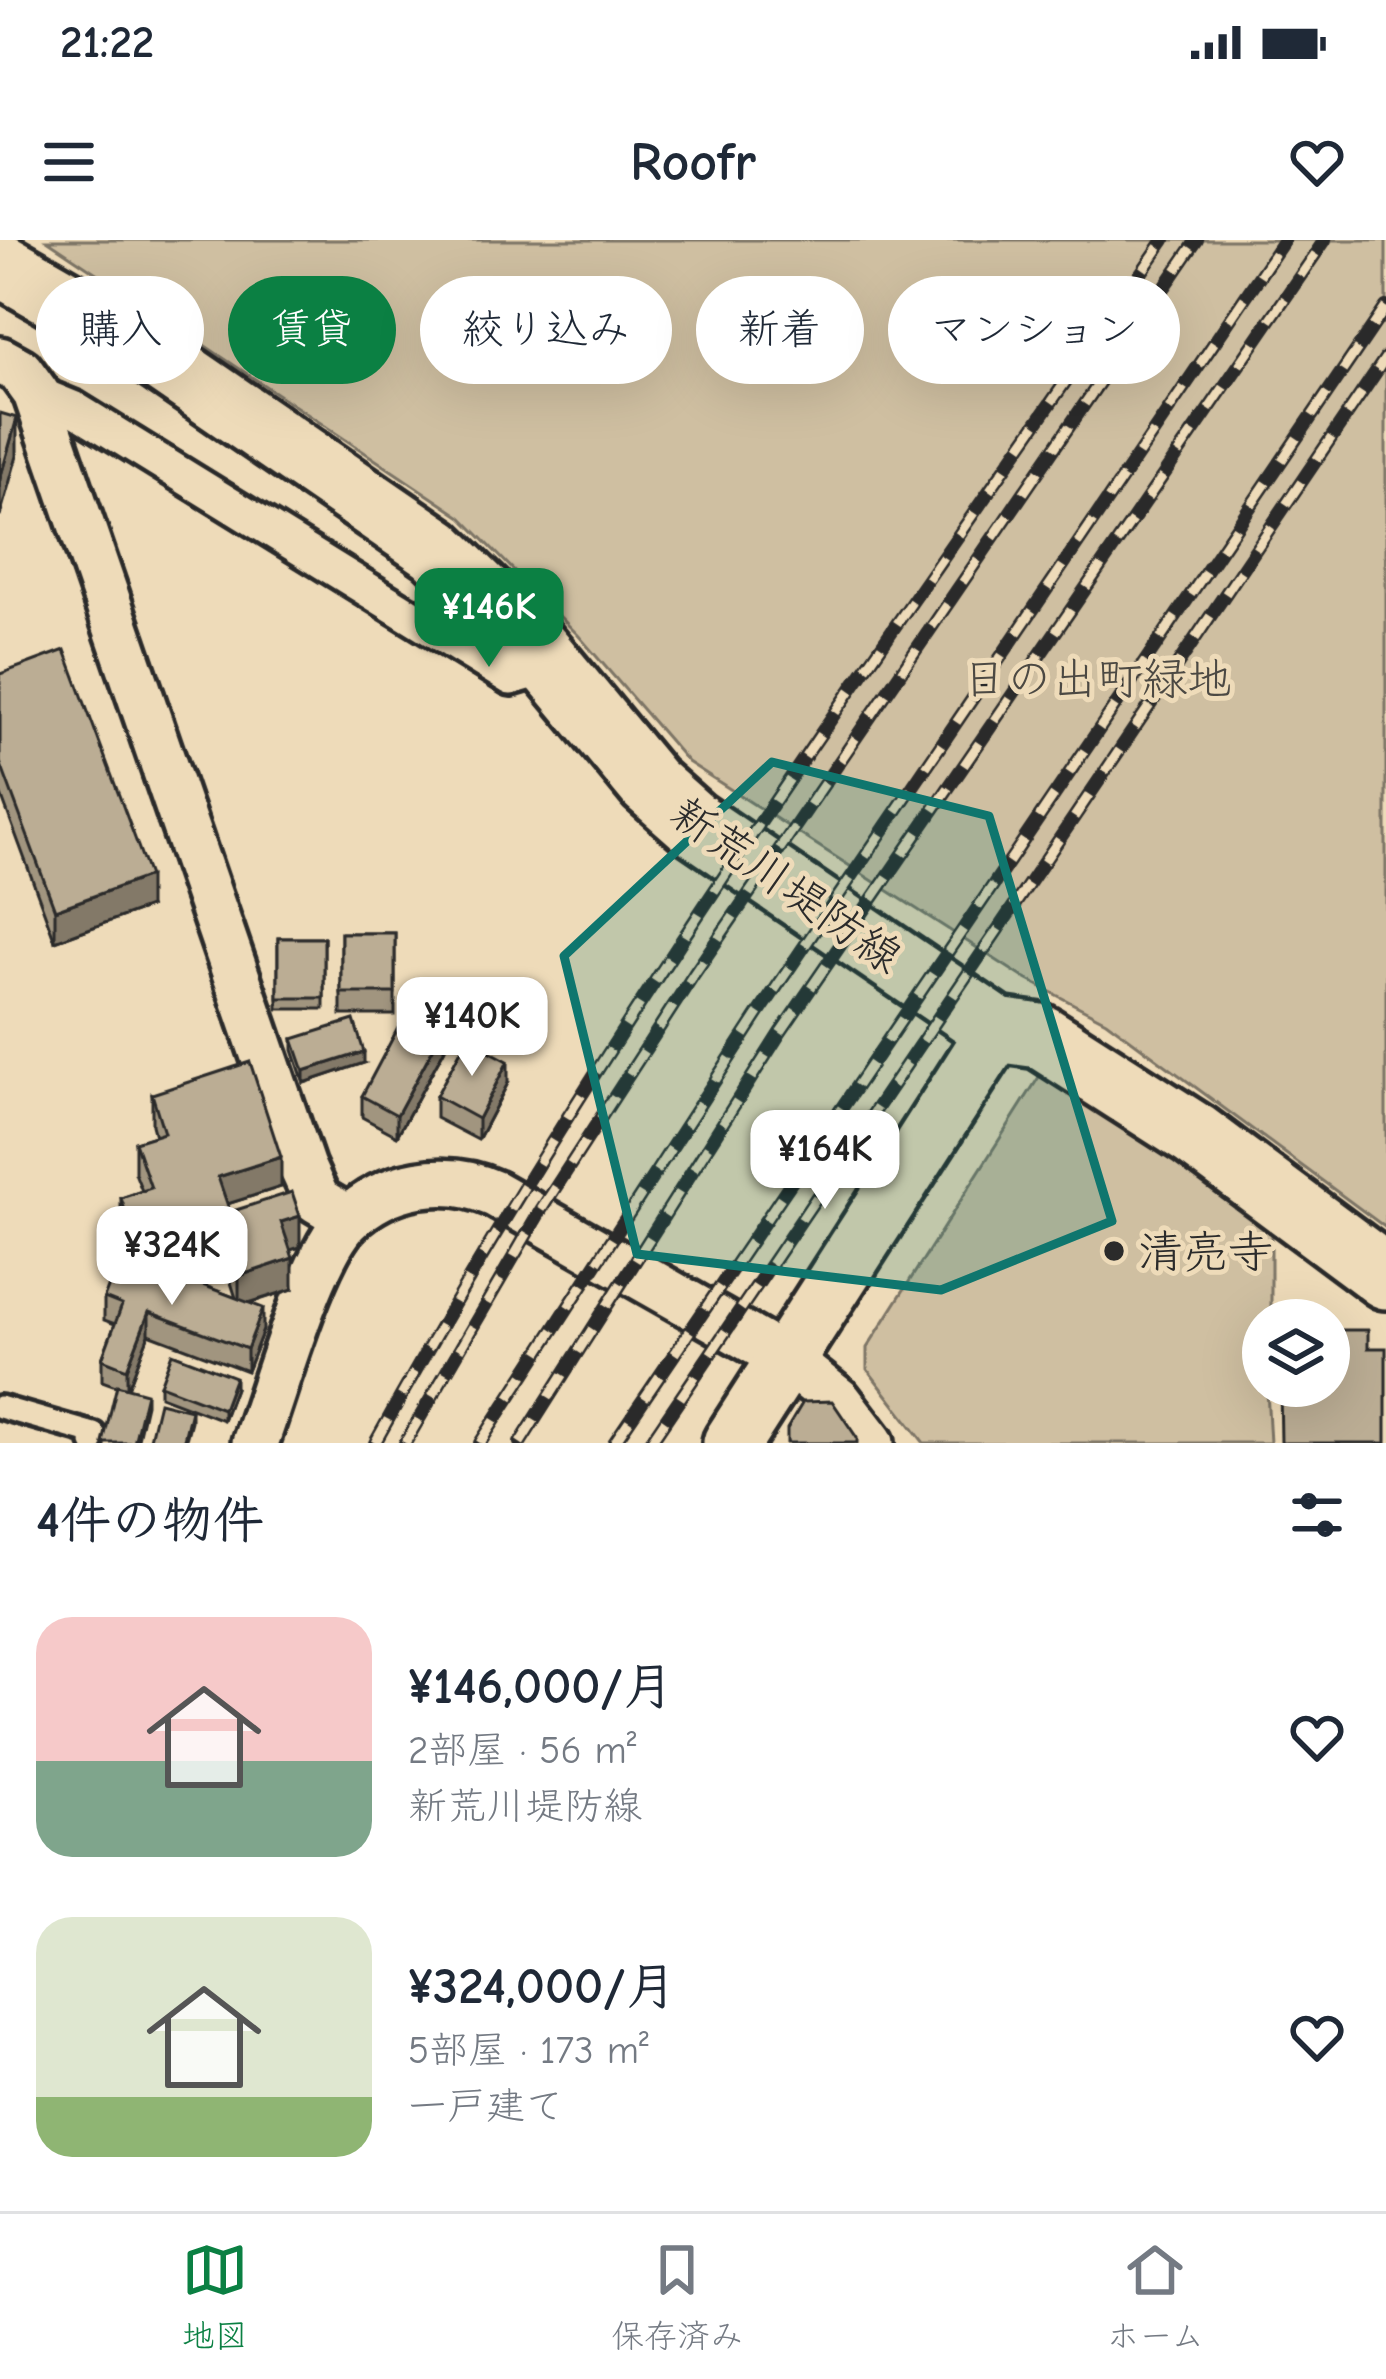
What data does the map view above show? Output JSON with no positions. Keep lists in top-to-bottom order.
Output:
{
  "streets": {
    "main road": ["新荒川堤防線"]
  },
  "parks": ["日の出町緑地"],
  "places": ["清亮寺"],
  "page": {
    "status": "21:22",
    "header": "Roofr",
    "chip": [
      "購入",
      "賃貸",
      "絞り込み",
      "新着",
      "マンション"
    ],
    "price": [
      "¥146K",
      "¥140K",
      "¥164K",
      "¥324K"
    ],
    "heading": "4件の物件",
    "list": [
      {
        "name": "¥146,000/月",
        "note": "2部屋 · 56 m² · 新荒川堤防線"
      },
      {
        "name": "¥324,000/月",
        "note": "5部屋 · 173 m² · 一戸建て"
      }
    ],
    "tabs": ["地図", "保存済み", "ホーム"]
  }
}
